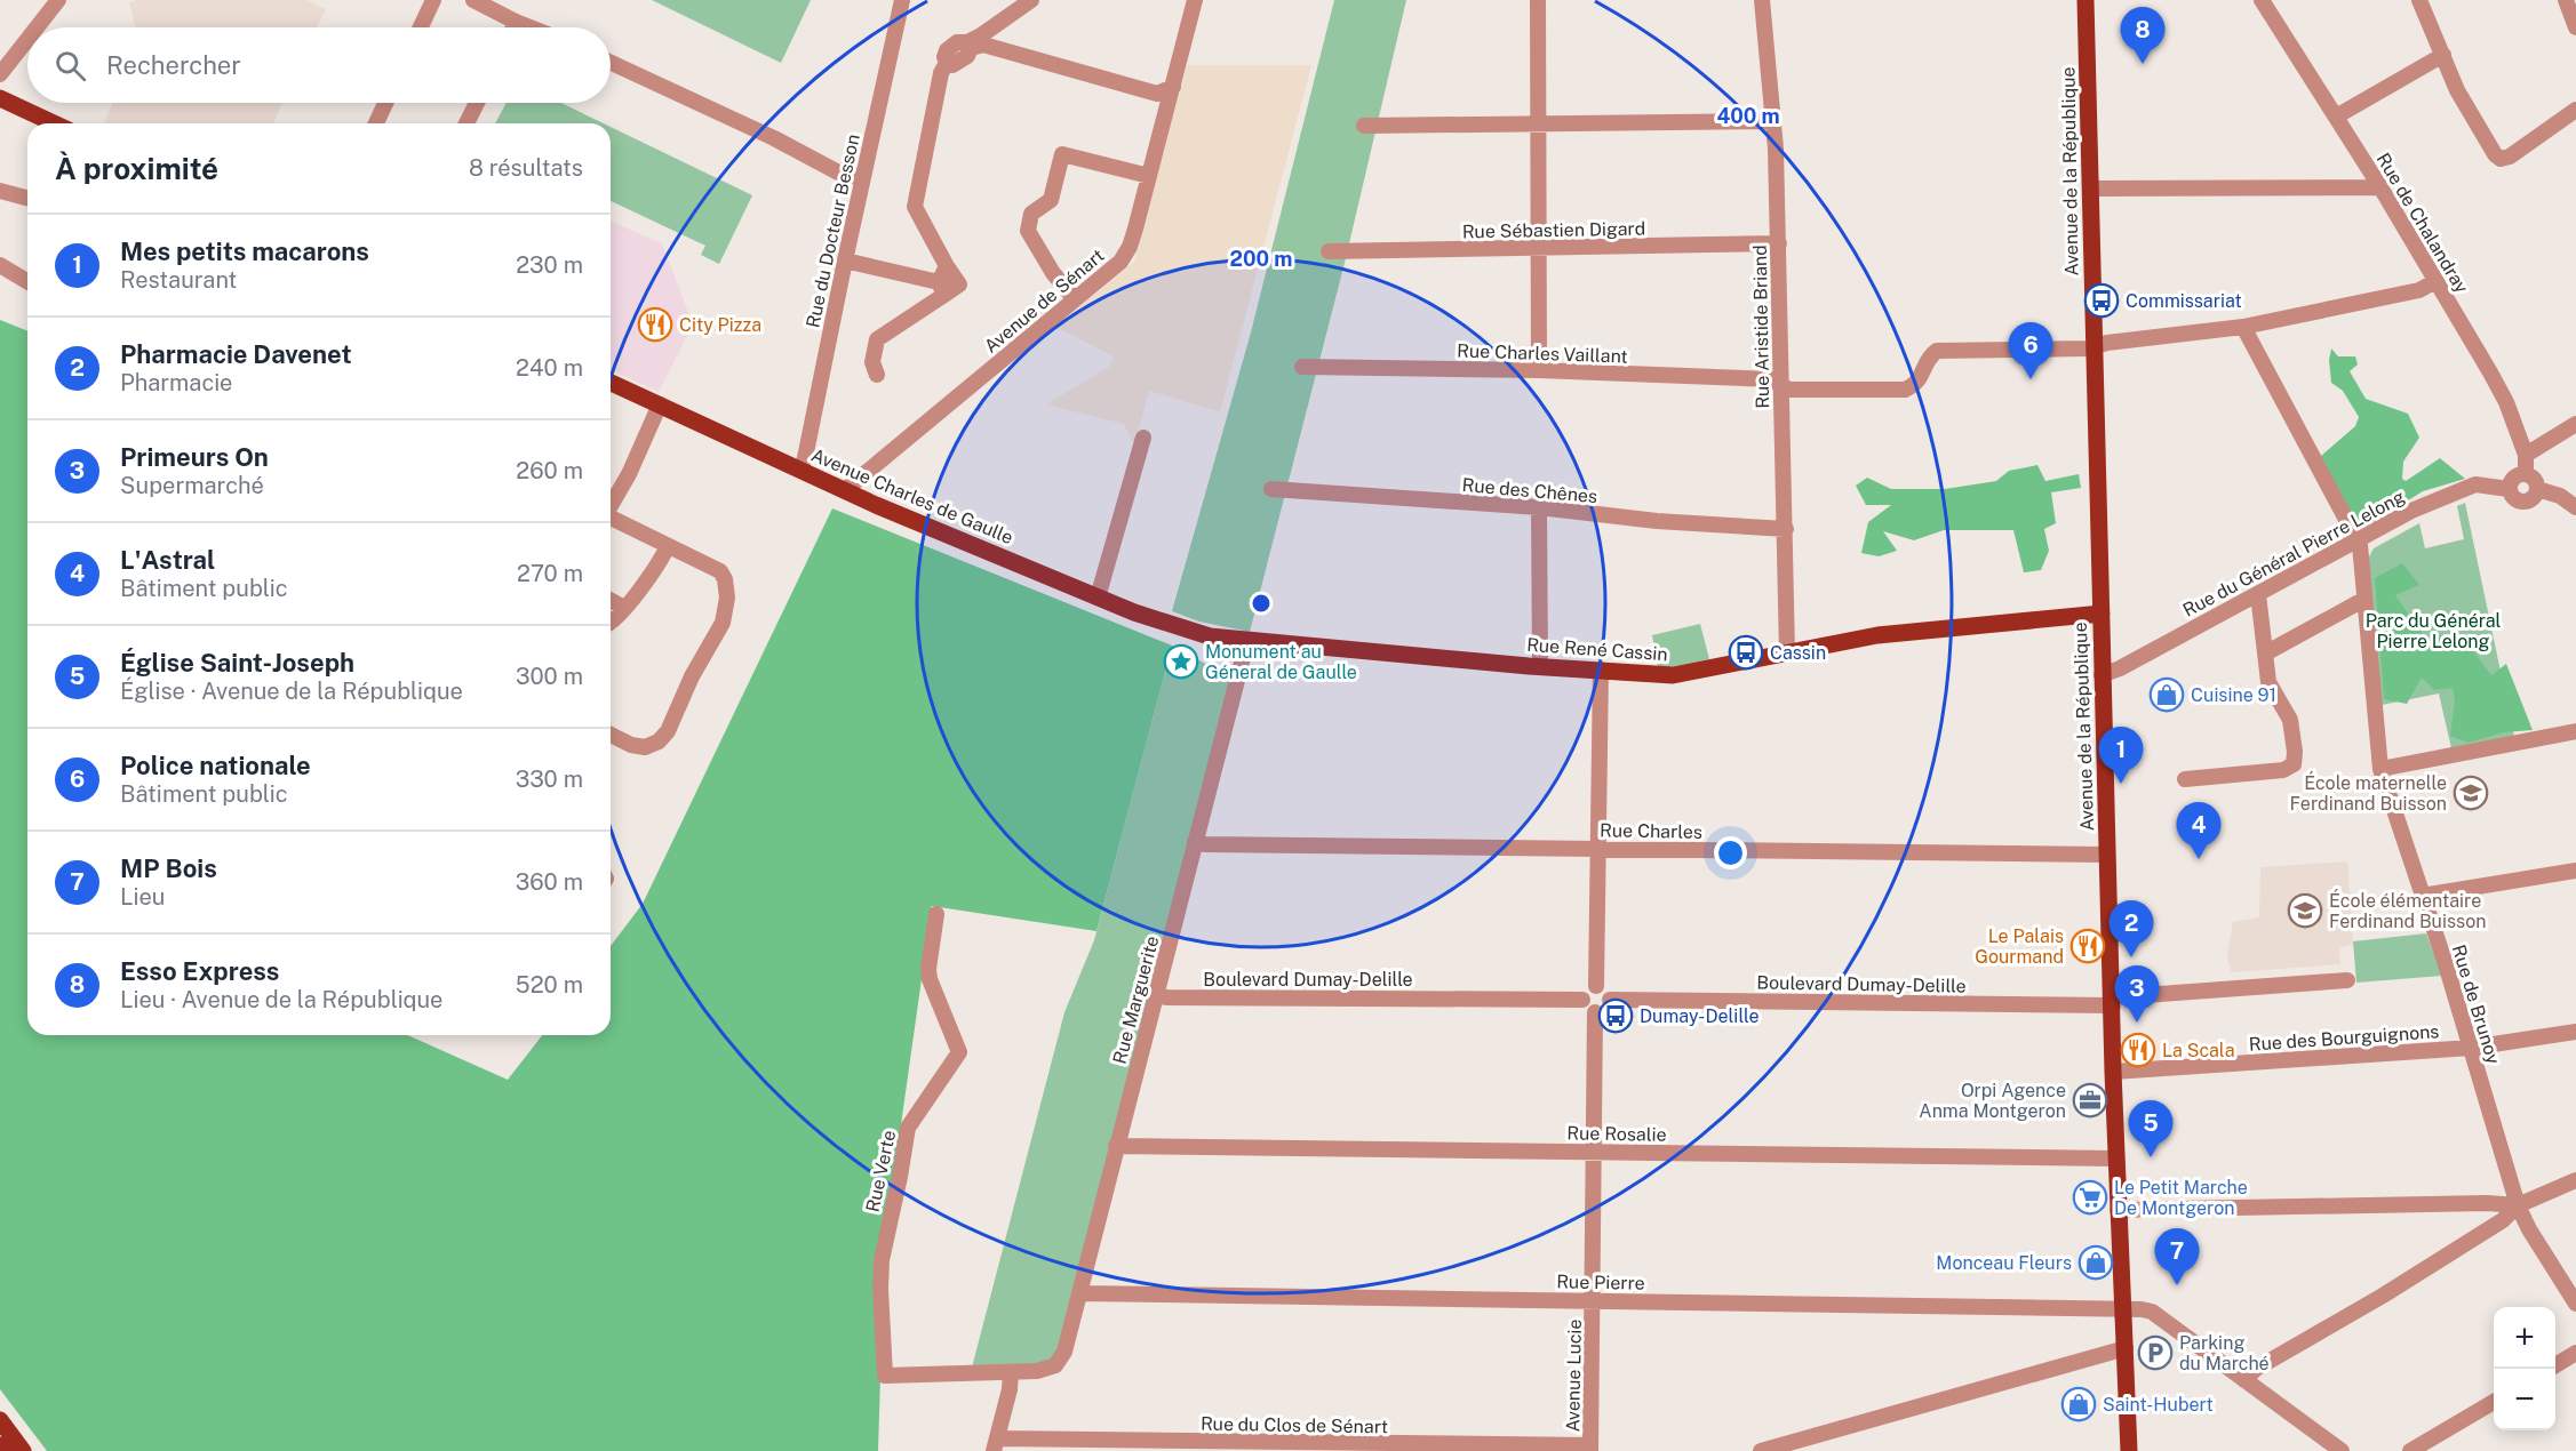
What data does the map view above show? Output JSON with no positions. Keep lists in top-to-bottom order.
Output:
{
  "streets": {
    "main road": ["Avenue de la République", "Avenue Charles de Gaulle", "Rue René Cassin"],
    "street": [
      "Rue de Chalandray",
      "Rue Sébastien Digard",
      "Rue du Docteur Besson",
      "Avenue de Sénart",
      "Rue Aristide Briand",
      "Rue Charles Vaillant",
      "Rue des Chênes",
      "Rue du Général Pierre Lelong",
      "Rue Charles",
      "Boulevard Dumay-Delille",
      "Rue Marguerite",
      "Rue de Brunoy",
      "Rue des Bourguignons",
      "Rue Rosalie",
      "Rue Verte",
      "Rue Pierre",
      "Avenue Lucie",
      "Rue du Clos de Sénart"
    ]
  },
  "crossings": [
    ["Avenue de la République", "Rue Charles Vaillant"],
    ["Avenue de la République", "Rue du Général Pierre Lelong"],
    ["Avenue de la République", "Rue René Cassin"],
    ["Avenue de la République", "Rue Charles"],
    ["Avenue de la République", "Boulevard Dumay-Delille"],
    ["Avenue de la République", "Rue des Bourguignons"],
    ["Avenue de la République", "Rue Rosalie"],
    ["Avenue de la République", "Rue Pierre"],
    ["Rue de Chalandray", "Rue du Général Pierre Lelong"],
    ["Rue Sébastien Digard", "Rue Aristide Briand"],
    ["Rue du Docteur Besson", "Avenue Charles de Gaulle"],
    ["Avenue de Sénart", "Avenue Charles de Gaulle"],
    ["Rue Aristide Briand", "Rue Charles Vaillant"],
    ["Rue Aristide Briand", "Rue des Chênes"],
    ["Rue Aristide Briand", "Rue René Cassin"],
    ["Avenue Charles de Gaulle", "Rue René Cassin"],
    ["Rue du Général Pierre Lelong", "Rue de Brunoy"],
    ["Rue René Cassin", "Rue Marguerite"],
    ["Rue Charles", "Rue Marguerite"],
    ["Boulevard Dumay-Delille", "Rue Marguerite"],
    ["Boulevard Dumay-Delille", "Avenue Lucie"],
    ["Rue Marguerite", "Rue Rosalie"],
    ["Rue Marguerite", "Rue Verte"],
    ["Rue Marguerite", "Rue Pierre"],
    ["Rue de Brunoy", "Rue des Bourguignons"],
    ["Rue Rosalie", "Avenue Lucie"],
    ["Rue Pierre", "Avenue Lucie"],
    ["Avenue Lucie", "Rue du Clos de Sénart"]
  ],
  "parks": ["Parc du Général Pierre Lelong"],
  "places": {
    "bus stop": ["Commissariat", "Cassin", "Dumay-Delille"],
    "restaurant": ["City Pizza", "Le Palais Gourmand", "La Scala"],
    "place": ["Monument au Géneral de Gaulle"],
    "shop": ["Cuisine 91", "Monceau Fleurs", "Saint-Hubert"],
    "school or university": ["École maternelle Ferdinand Buisson", "École élémentaire Ferdinand Buisson"],
    "office": ["Orpi Agence Anma Montgeron"],
    "supermarket": ["Le Petit Marche De Montgeron"],
    "parking": ["Parking du Marché"]
  },
  "page": {
    "pins": [
      "8",
      "6",
      "1",
      "4",
      "2",
      "3",
      "5",
      "7"
    ],
    "search": "Rechercher",
    "heading": ["À proximité", "8 résultats"],
    "list": [
      {
        "mark": "1",
        "name": "Mes petits macarons",
        "note": "Restaurant",
        "value": "230 m"
      },
      {
        "mark": "2",
        "name": "Pharmacie Davenet",
        "note": "Pharmacie",
        "value": "240 m"
      },
      {
        "mark": "3",
        "name": "Primeurs On",
        "note": "Supermarché",
        "value": "260 m"
      },
      {
        "mark": "4",
        "name": "L'Astral",
        "note": "Bâtiment public",
        "value": "270 m"
      },
      {
        "mark": "5",
        "name": "Église Saint-Joseph",
        "note": "Église · Avenue de la République",
        "value": "300 m"
      },
      {
        "mark": "6",
        "name": "Police nationale",
        "note": "Bâtiment public",
        "value": "330 m"
      },
      {
        "mark": "7",
        "name": "MP Bois",
        "note": "Lieu",
        "value": "360 m"
      },
      {
        "mark": "8",
        "name": "Esso Express",
        "note": "Lieu · Avenue de la République",
        "value": "520 m"
      }
    ],
    "map_buttons": ["+", "−"]
  },
  "rings": ["400 m", "200 m"]
}
